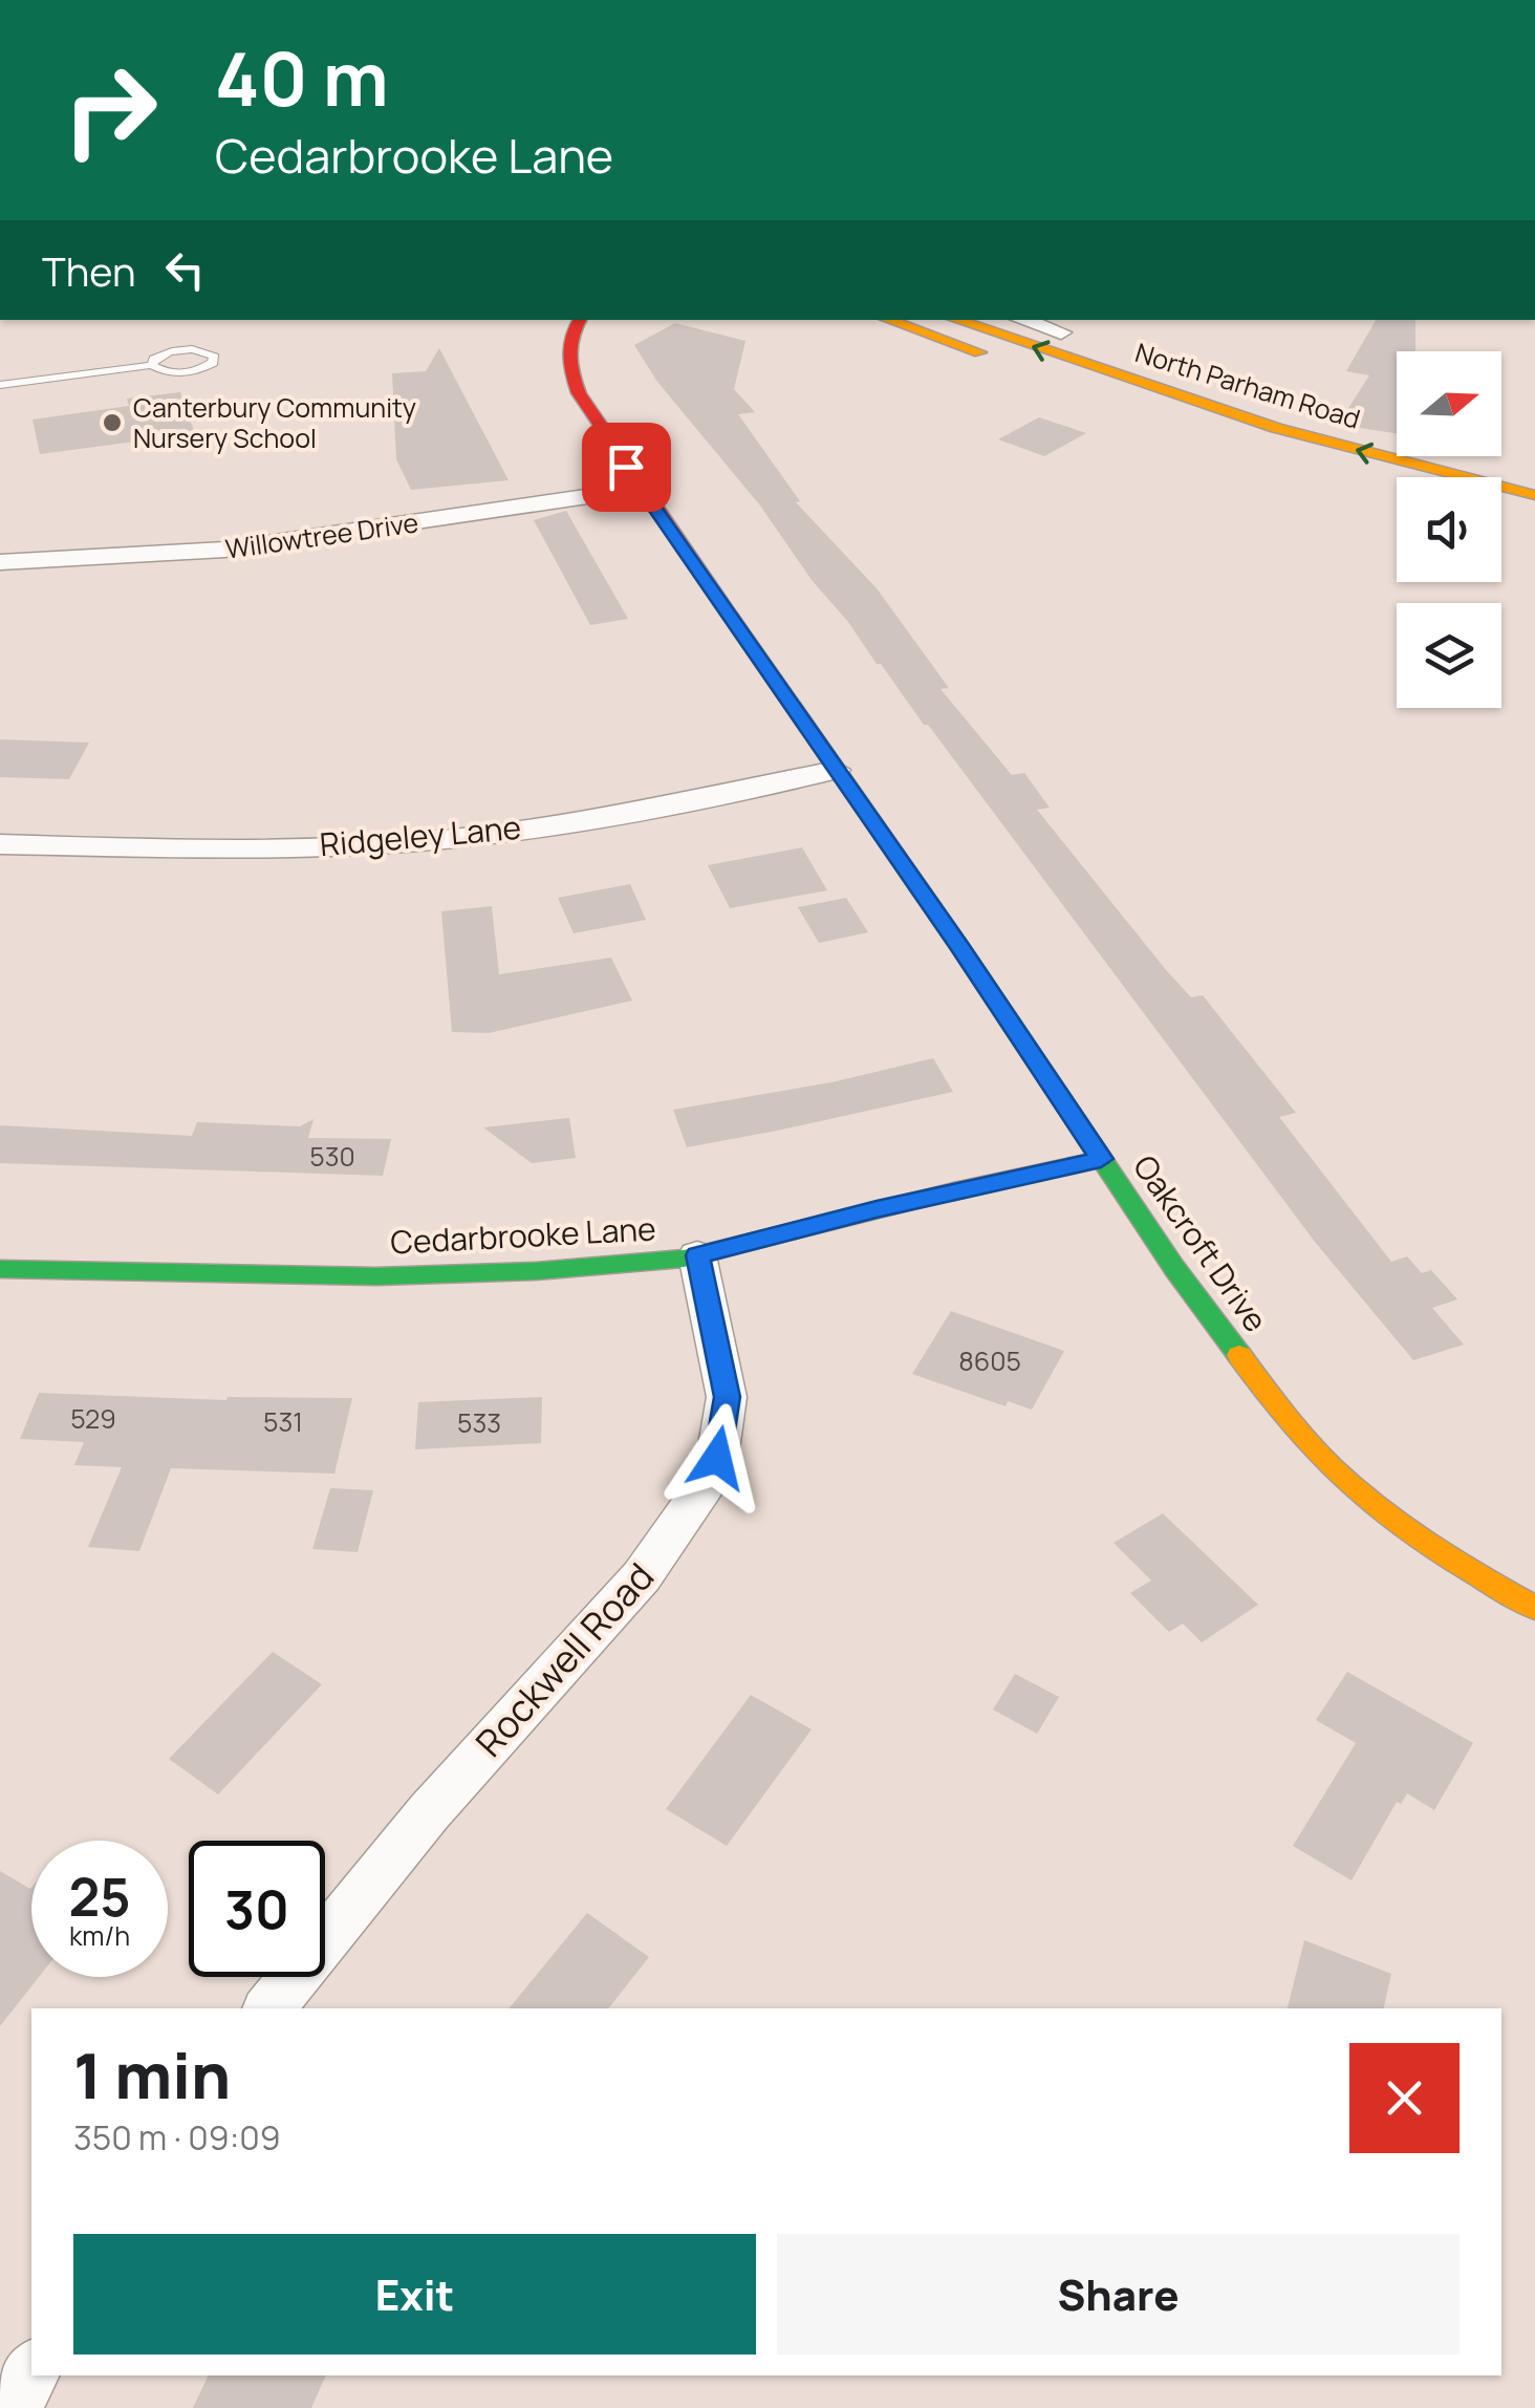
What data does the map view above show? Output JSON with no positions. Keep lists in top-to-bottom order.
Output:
{
  "streets": {
    "main road": ["North Parham Road", "Cedarbrooke Lane", "Oakcroft Drive"],
    "street": ["Willowtree Drive", "Ridgeley Lane", "Rockwell Road"]
  },
  "crossings": [
    ["Willowtree Drive", "Oakcroft Drive"],
    ["Ridgeley Lane", "Oakcroft Drive"],
    ["Cedarbrooke Lane", "Oakcroft Drive"],
    ["Cedarbrooke Lane", "Rockwell Road"]
  ],
  "places": ["Canterbury Community Nursery School"],
  "house_numbers": [
    "530",
    "8605",
    "529",
    "531",
    "533"
  ],
  "north": "right",
  "page": {
    "turn": ["40 m", "Cedarbrooke Lane"],
    "then": "Then",
    "speed": "25 km/h",
    "limit": "30",
    "heading": ["1 min", "350 m · 09:09"],
    "buttons": ["Exit", "Share"]
  }
}
